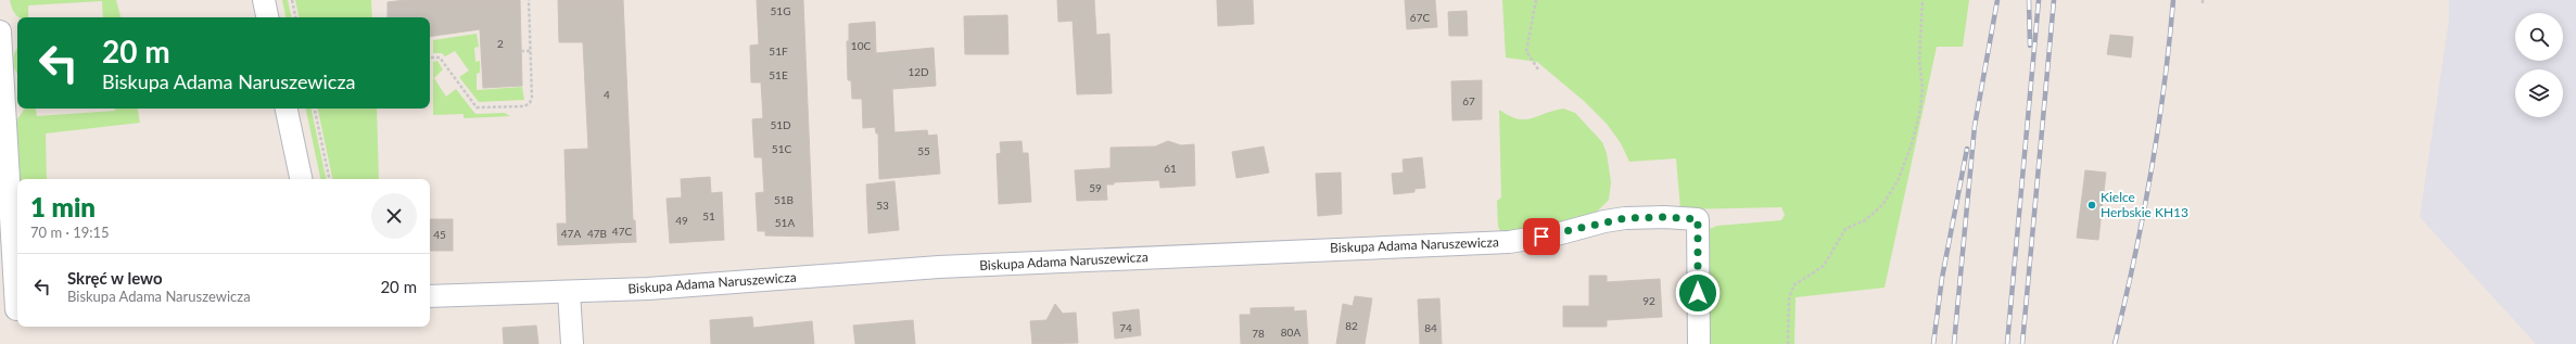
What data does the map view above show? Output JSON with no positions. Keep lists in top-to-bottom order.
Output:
{
  "streets": {
    "street": ["Biskupa Adama Naruszewicza"]
  },
  "places": ["Kielce Herbskie KH13"],
  "house_numbers": [
    "51G",
    "67C",
    "2",
    "10C",
    "51F",
    "12D",
    "51E",
    "4",
    "67",
    "51D",
    "51C",
    "55",
    "61",
    "59",
    "51B",
    "53",
    "51",
    "49",
    "51A",
    "47C",
    "47A",
    "47B",
    "45",
    "92",
    "82",
    "74",
    "84",
    "80A",
    "78"
  ],
  "page": {
    "turn": ["20 m", "Biskupa Adama Naruszewicza"],
    "heading": ["1 min", "70 m · 19:15"],
    "list": [
      {
        "name": "Skręć w lewo",
        "note": "Biskupa Adama Naruszewicza",
        "value": "20 m"
      }
    ]
  }
}
